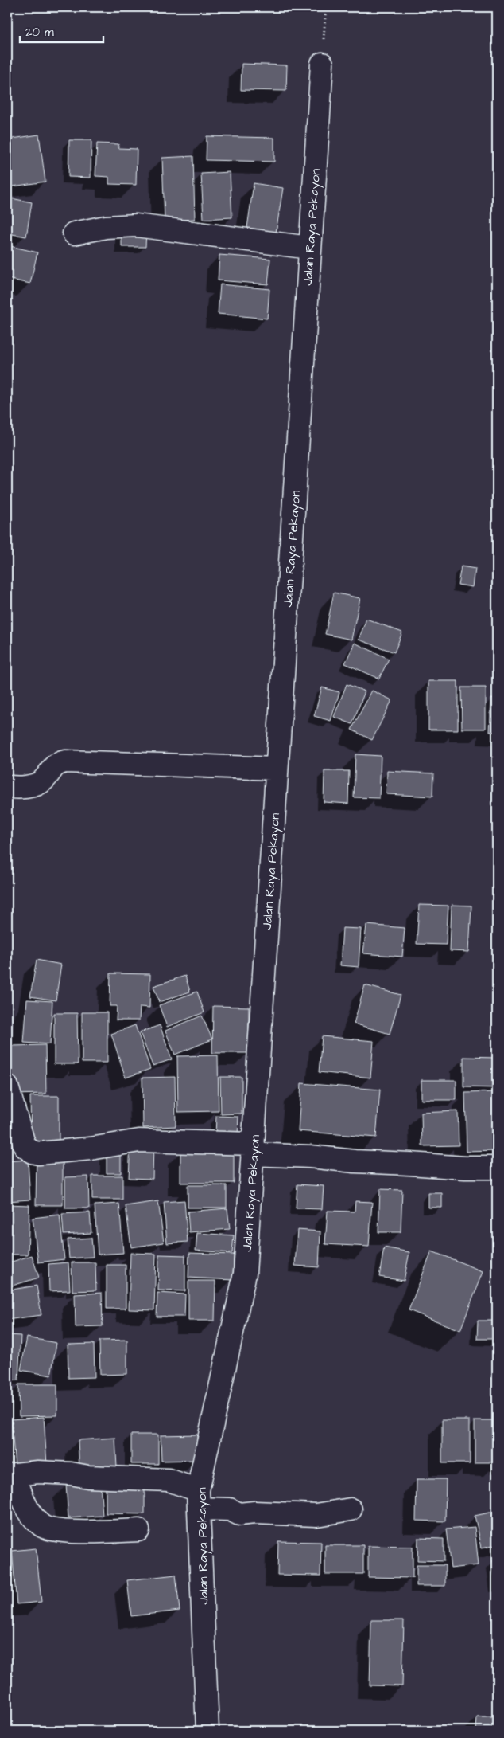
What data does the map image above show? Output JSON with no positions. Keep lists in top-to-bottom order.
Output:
{
  "streets": {
    "street": ["Jalan Raya Pekayon"]
  },
  "scale_bar": "20 m"
}
